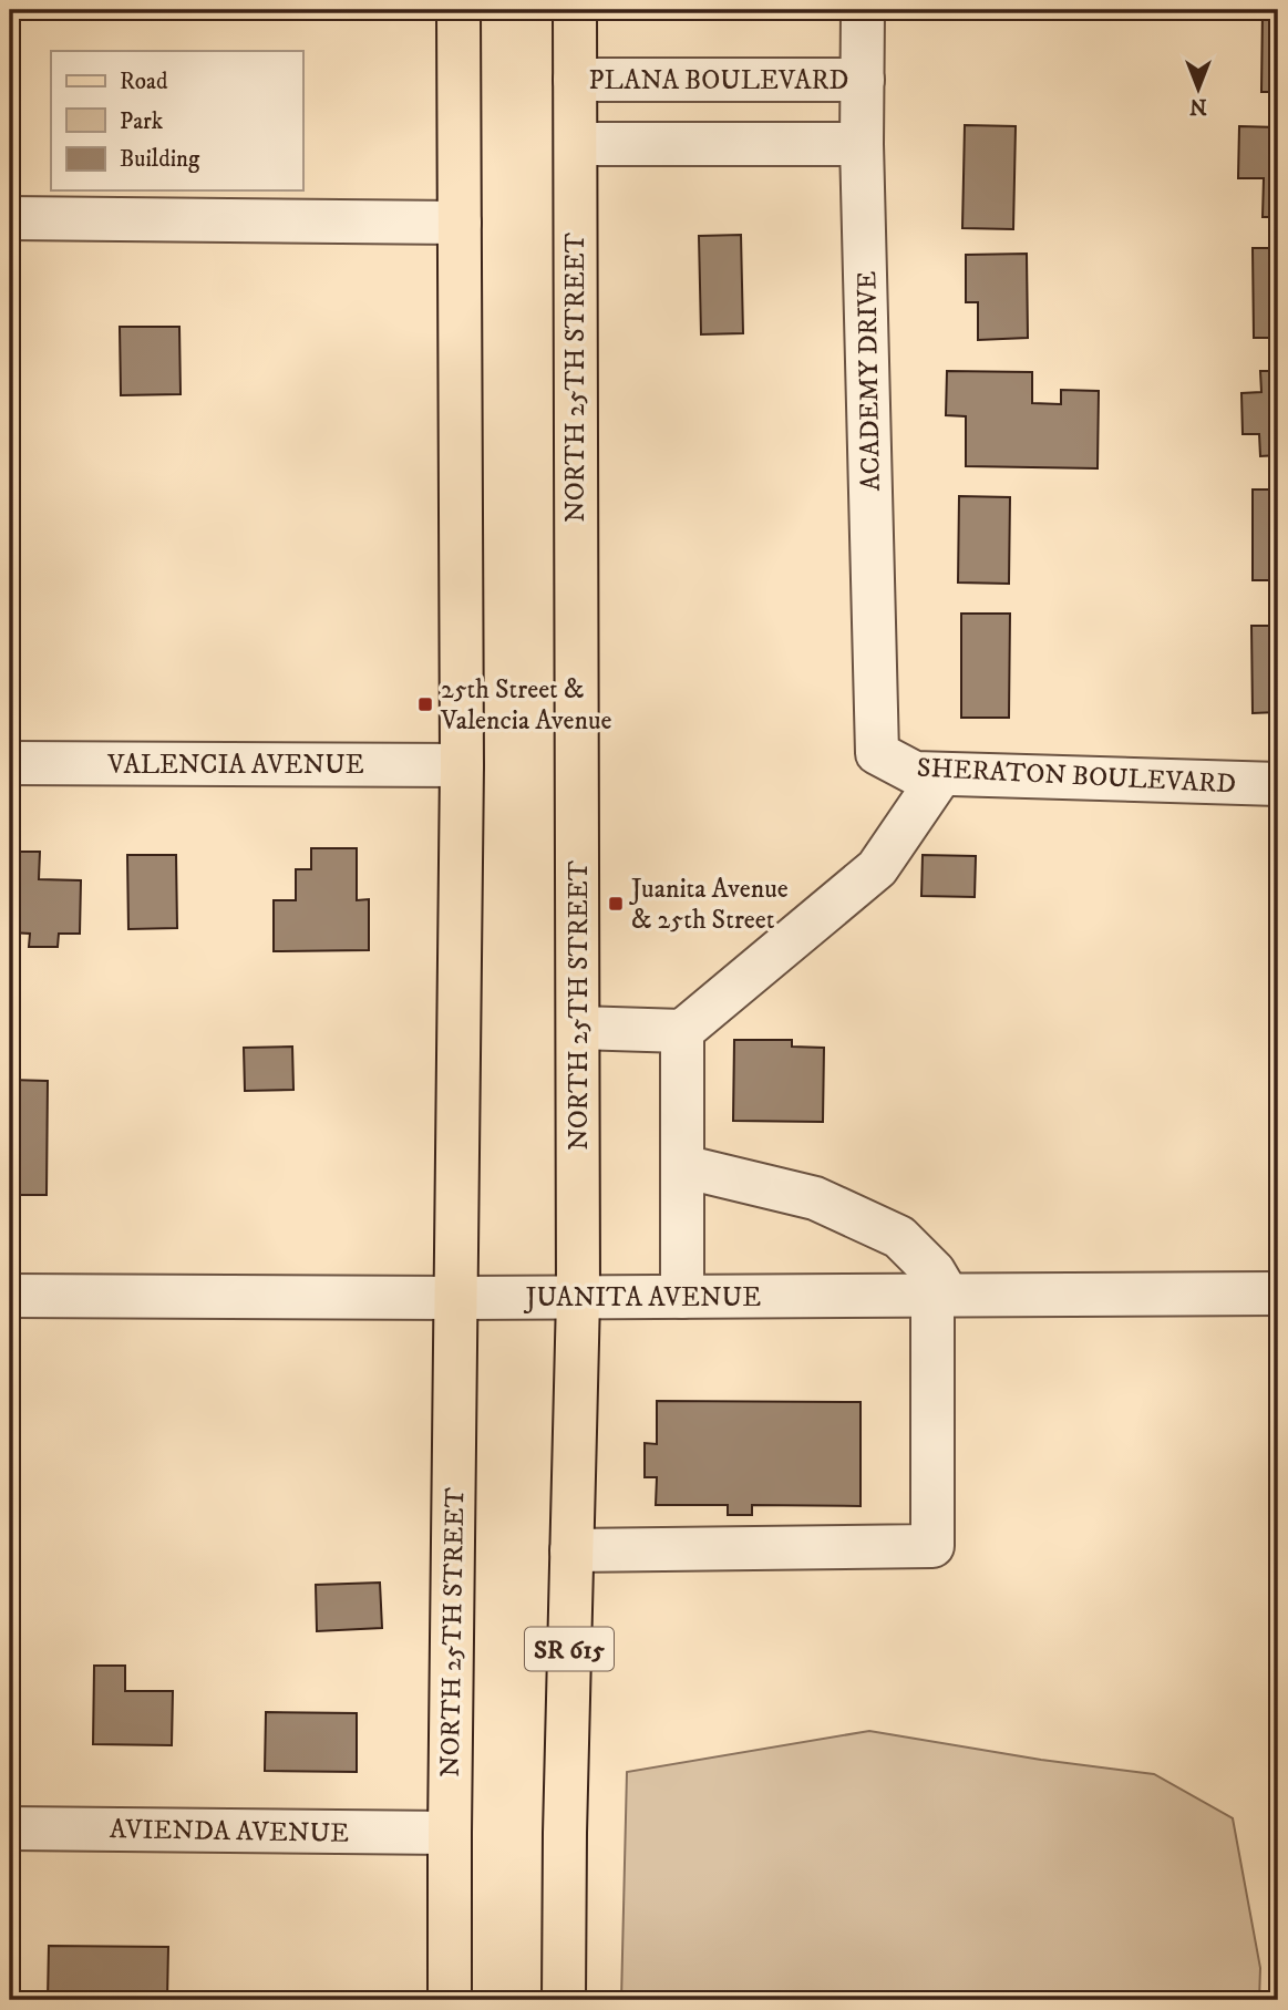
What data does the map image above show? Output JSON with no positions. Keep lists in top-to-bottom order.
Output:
{
  "streets": {
    "main road": ["NORTH 25TH STREET", "SR 615"],
    "street": [
      "PLANA BOULEVARD",
      "ACADEMY DRIVE",
      "VALENCIA AVENUE",
      "SHERATON BOULEVARD",
      "JUANITA AVENUE",
      "AVIENDA AVENUE"
    ]
  },
  "crossings": [
    ["PLANA BOULEVARD", "NORTH 25TH STREET"],
    ["PLANA BOULEVARD", "ACADEMY DRIVE"],
    ["NORTH 25TH STREET", "VALENCIA AVENUE"],
    ["NORTH 25TH STREET", "JUANITA AVENUE"],
    ["NORTH 25TH STREET", "AVIENDA AVENUE"],
    ["ACADEMY DRIVE", "SHERATON BOULEVARD"]
  ],
  "places": {
    "transit": ["25th Street & Valencia Avenue", "Juanita Avenue & 25th Street"]
  },
  "legend": ["Road", "Park", "Building"],
  "north": "bottom"
}
